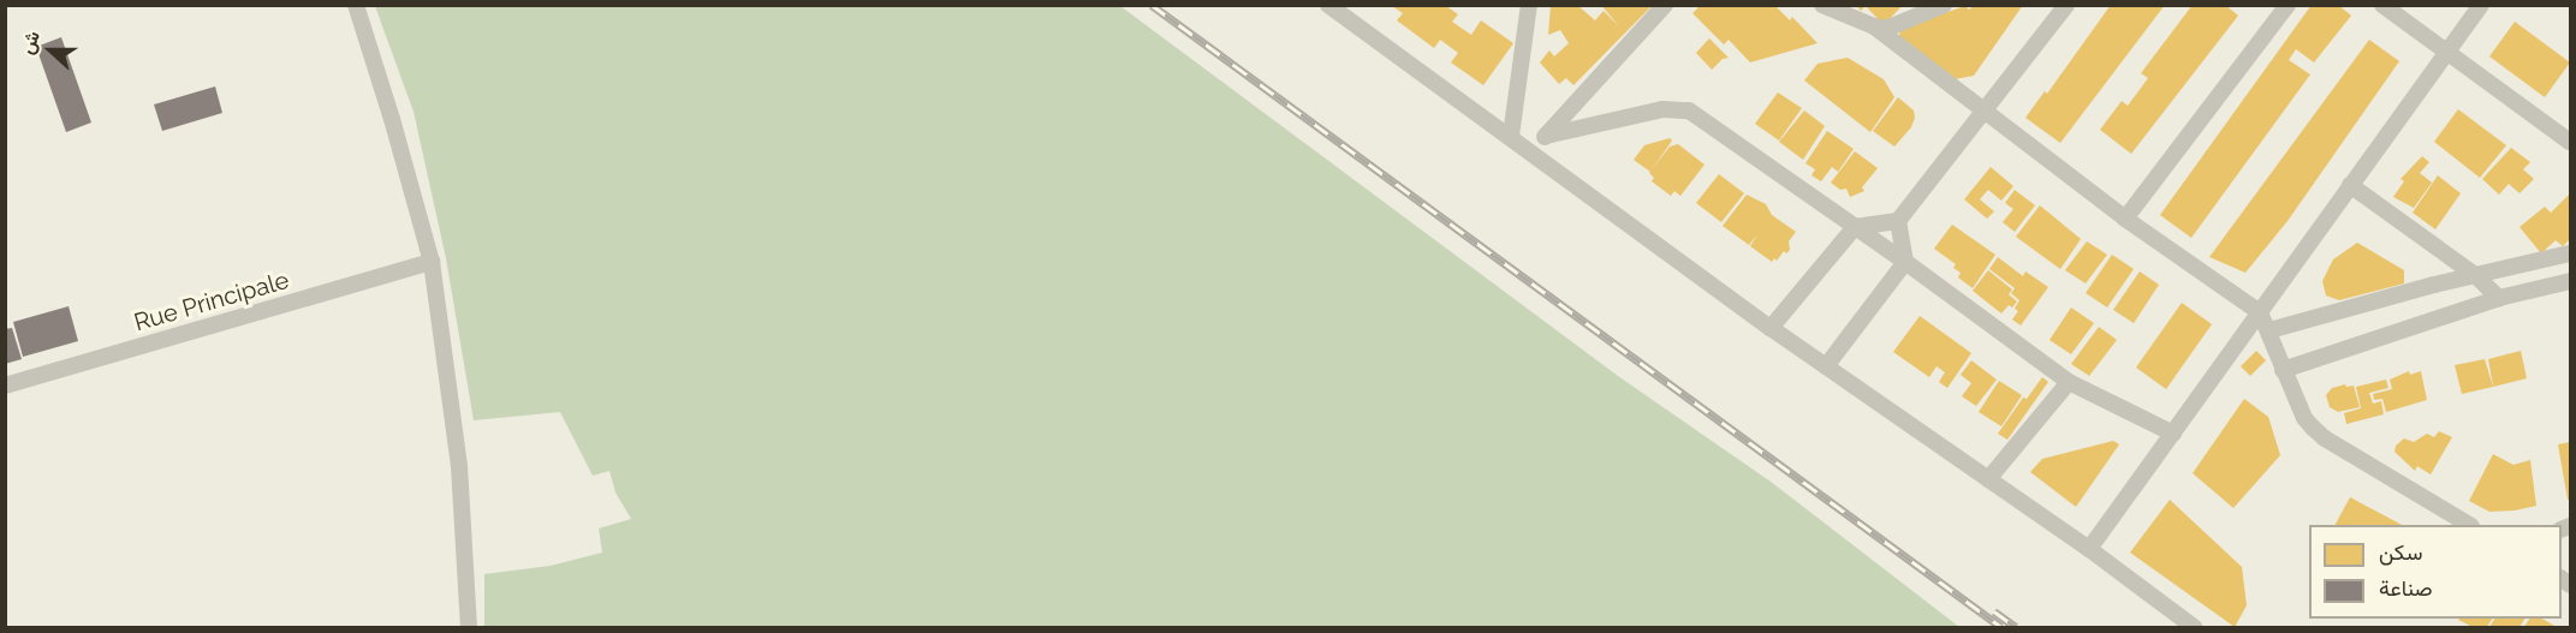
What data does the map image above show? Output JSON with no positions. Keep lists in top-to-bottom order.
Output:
{
  "streets": {
    "street": ["Rue Principale"]
  },
  "legend": ["سكن", "صناعة"],
  "north": "left"
}
